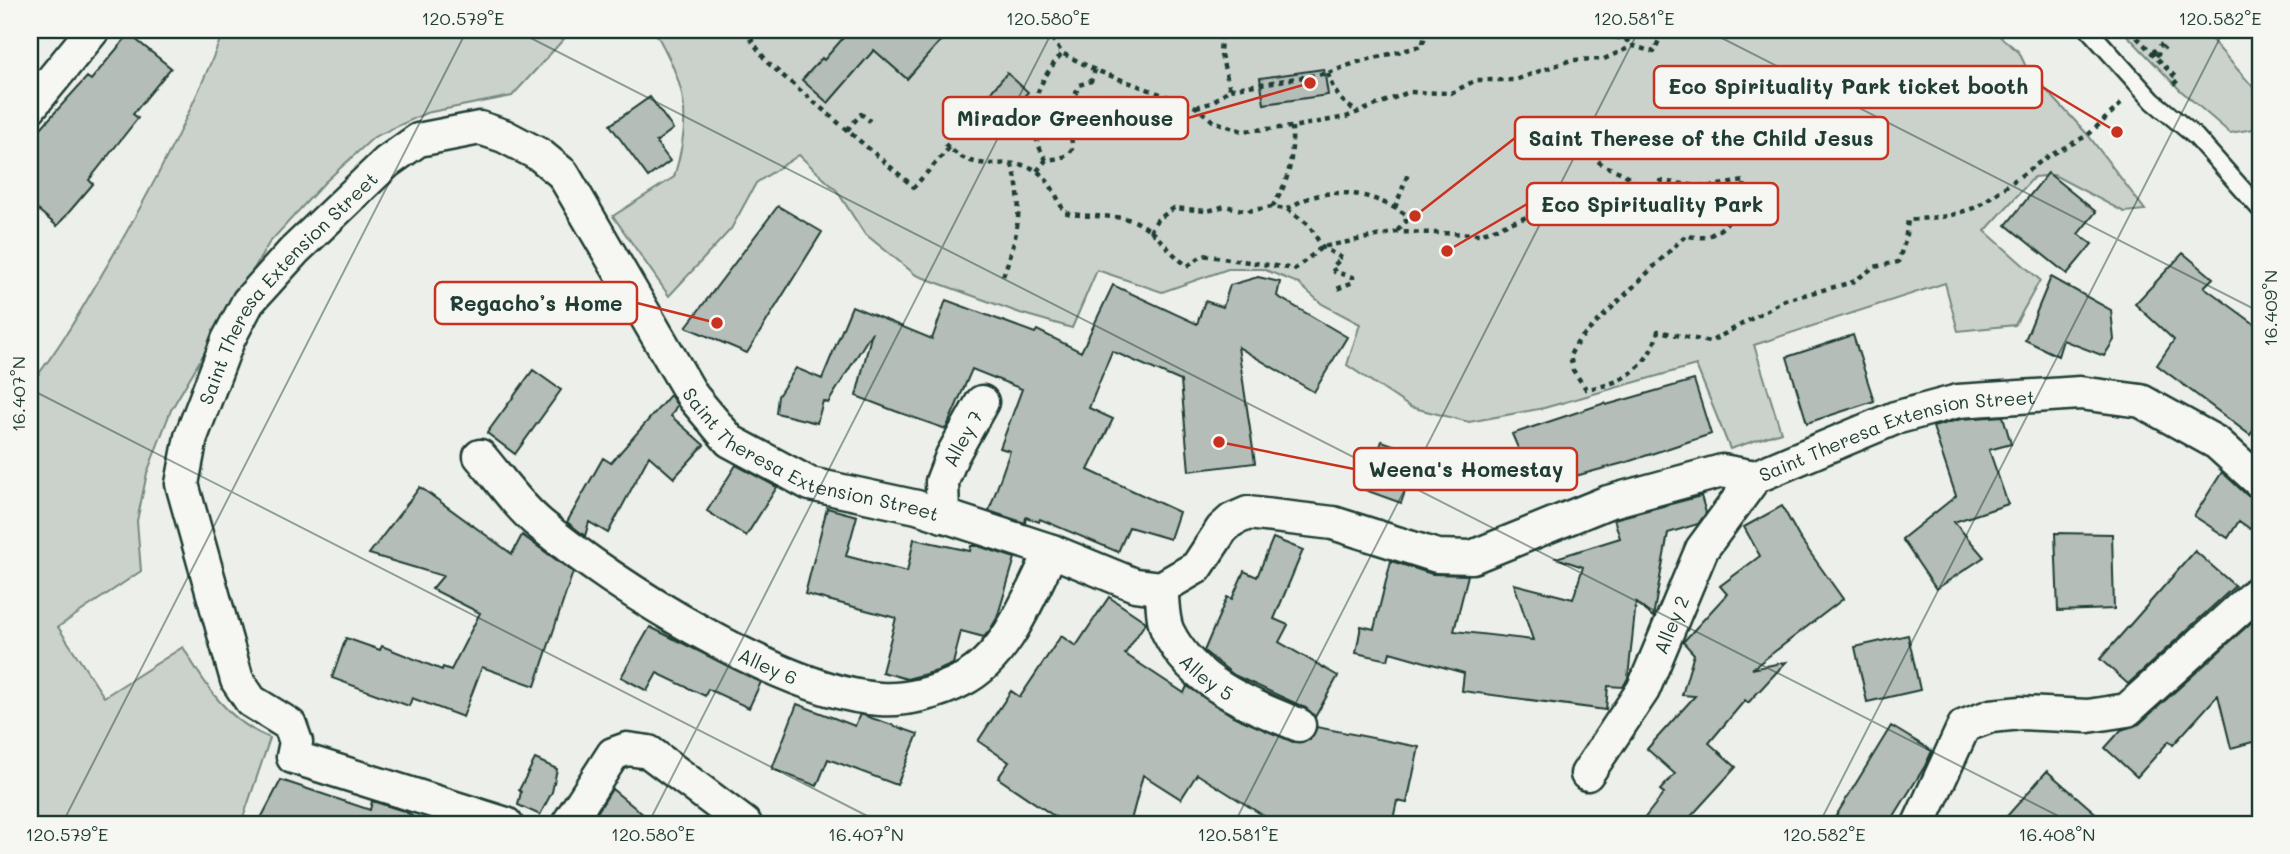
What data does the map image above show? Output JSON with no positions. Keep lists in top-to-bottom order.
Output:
{
  "streets": {
    "street": [
      "Saint Theresa Extension Street",
      "Alley 7",
      "Alley 2",
      "Alley 6",
      "Alley 5"
    ]
  },
  "crossings": [
    ["Saint Theresa Extension Street", "Alley 7"],
    ["Saint Theresa Extension Street", "Alley 2"],
    ["Saint Theresa Extension Street", "Alley 6"],
    ["Saint Theresa Extension Street", "Alley 5"]
  ],
  "places": [
    "Mirador Greenhouse",
    "Eco Spirituality Park ticket booth",
    "Saint Therese of the Child Jesus",
    "Eco Spirituality Park",
    "Regacho’s Home",
    "Weena's Homestay"
  ],
  "coordinates": [
    "120.579°E",
    "120.580°E",
    "120.581°E",
    "120.582°E",
    "16.409°N",
    "16.407°N",
    "16.408°N"
  ]
}
